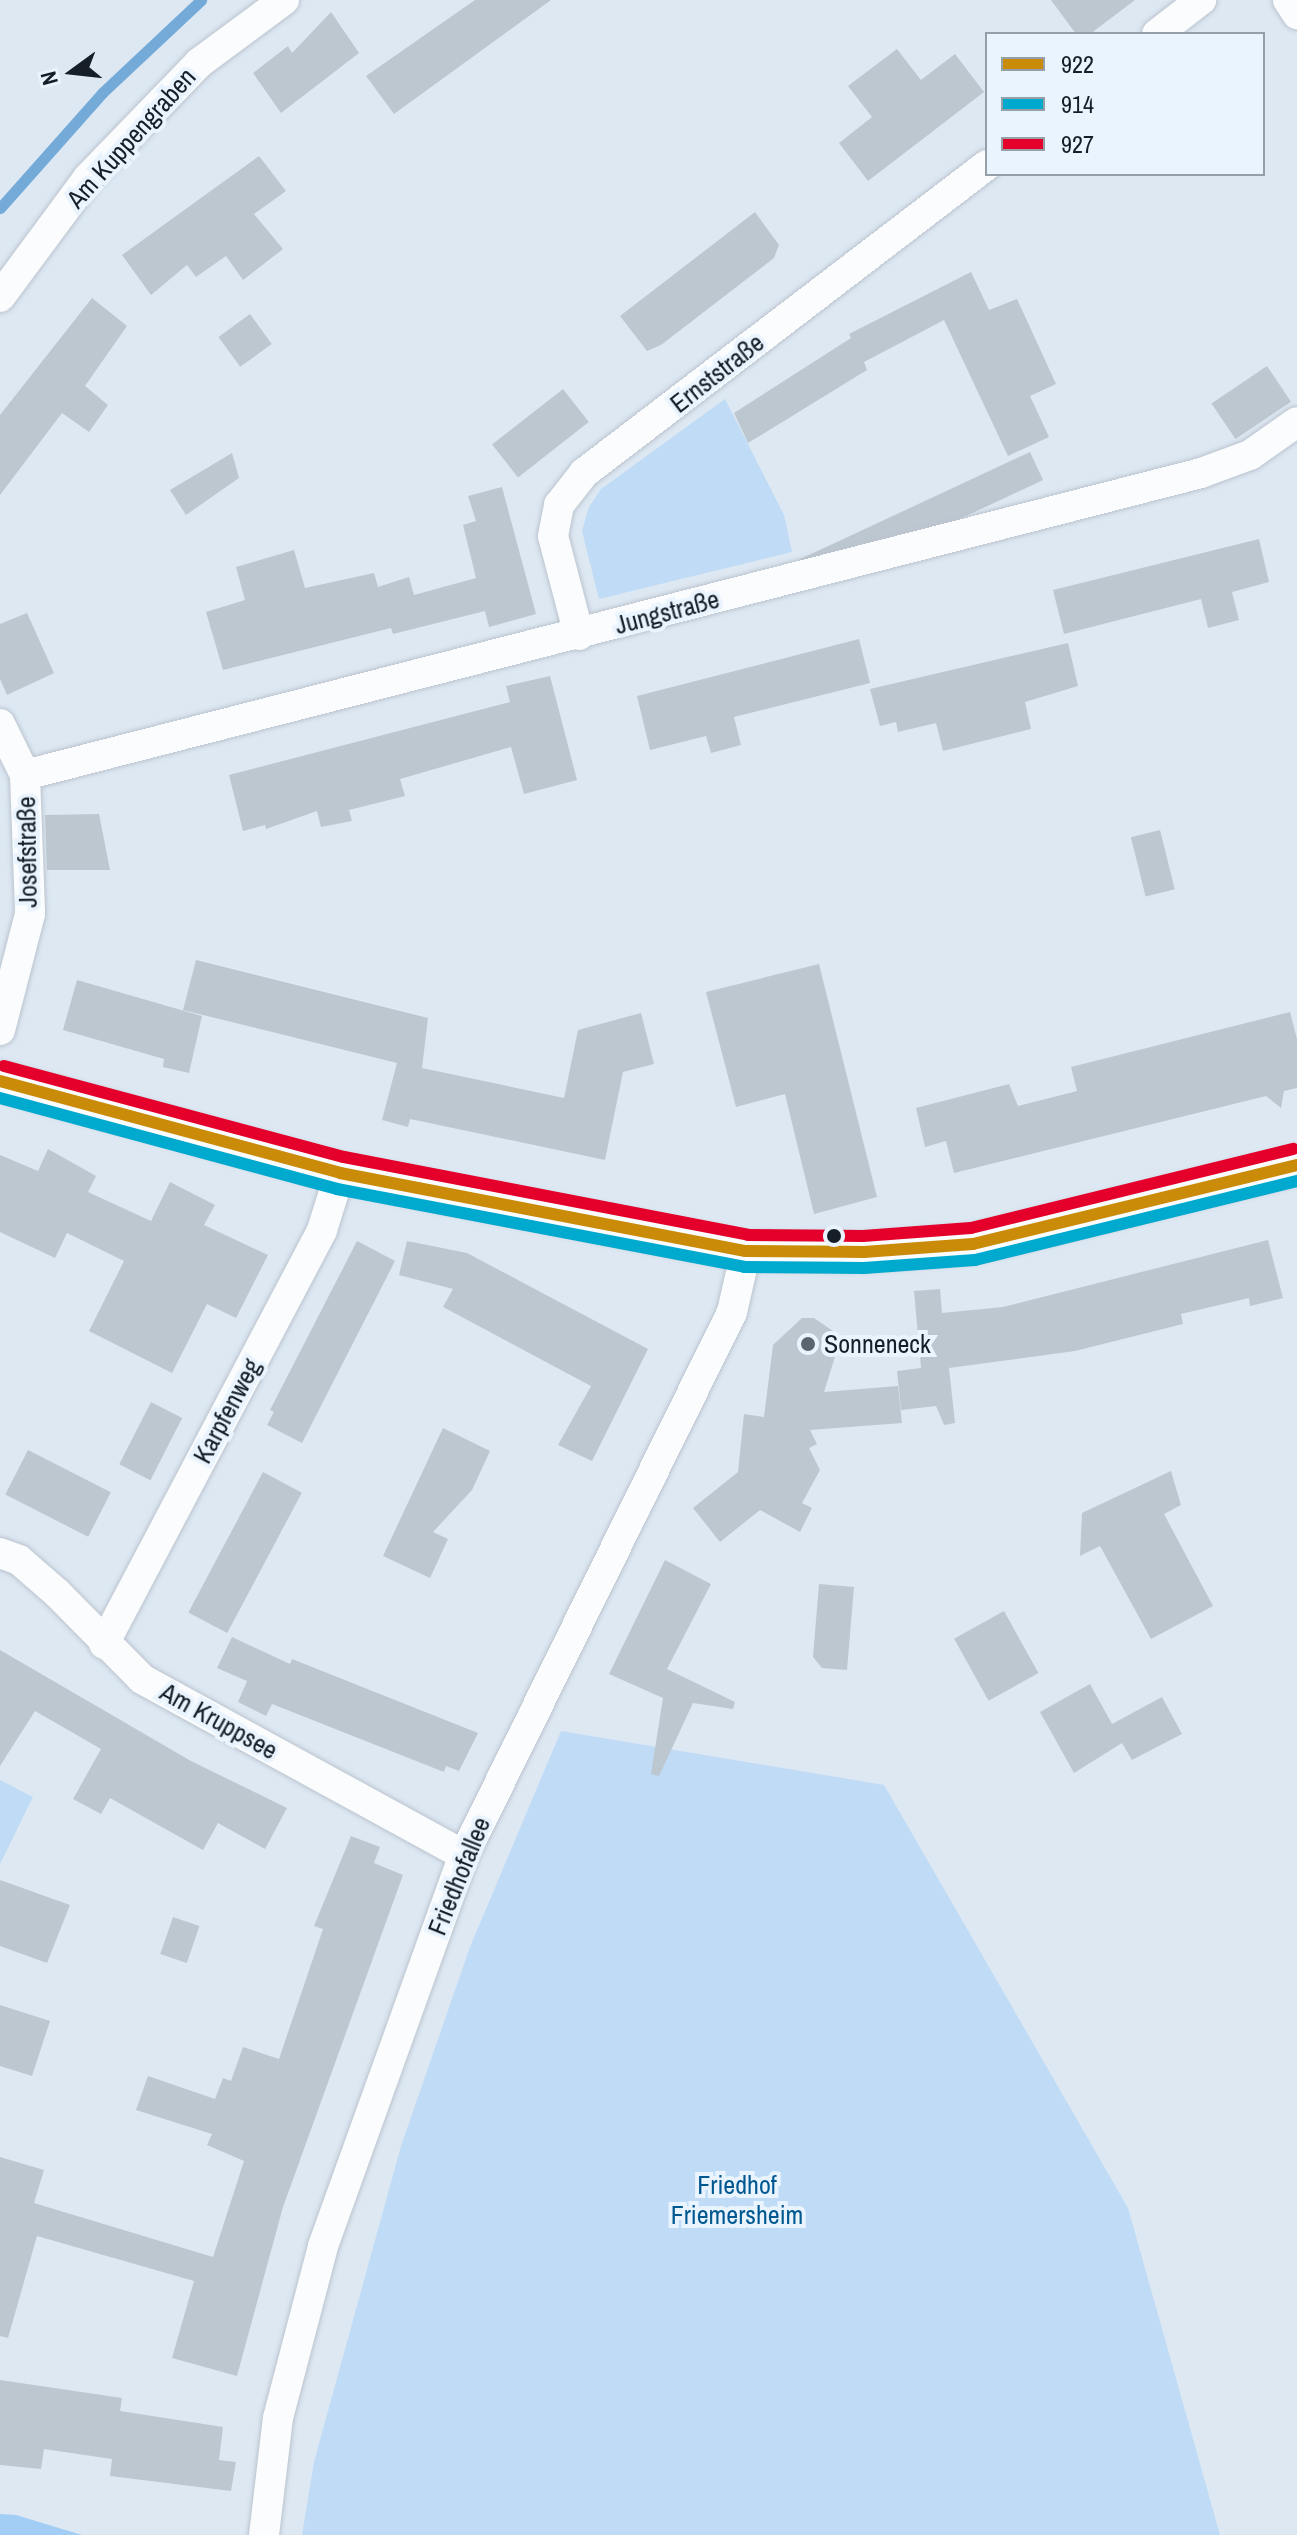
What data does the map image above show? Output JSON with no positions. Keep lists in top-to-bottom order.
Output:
{
  "streets": {
    "street": [
      "Am Kuppengraben",
      "Ernststraße",
      "Jungstraße",
      "Josefstraße",
      "Karpfenweg",
      "Am Kruppsee",
      "Friedhofallee"
    ]
  },
  "crossings": [
    ["Ernststraße", "Jungstraße"],
    ["Jungstraße", "Josefstraße"],
    ["Karpfenweg", "Am Kruppsee"],
    ["Am Kruppsee", "Friedhofallee"]
  ],
  "parks": ["Friedhof Friemersheim"],
  "places": ["Sonneneck"],
  "lines": ["transit line 927", "transit line 922", "transit line 914"],
  "legend": ["922", "914", "927"],
  "north": "left"
}
